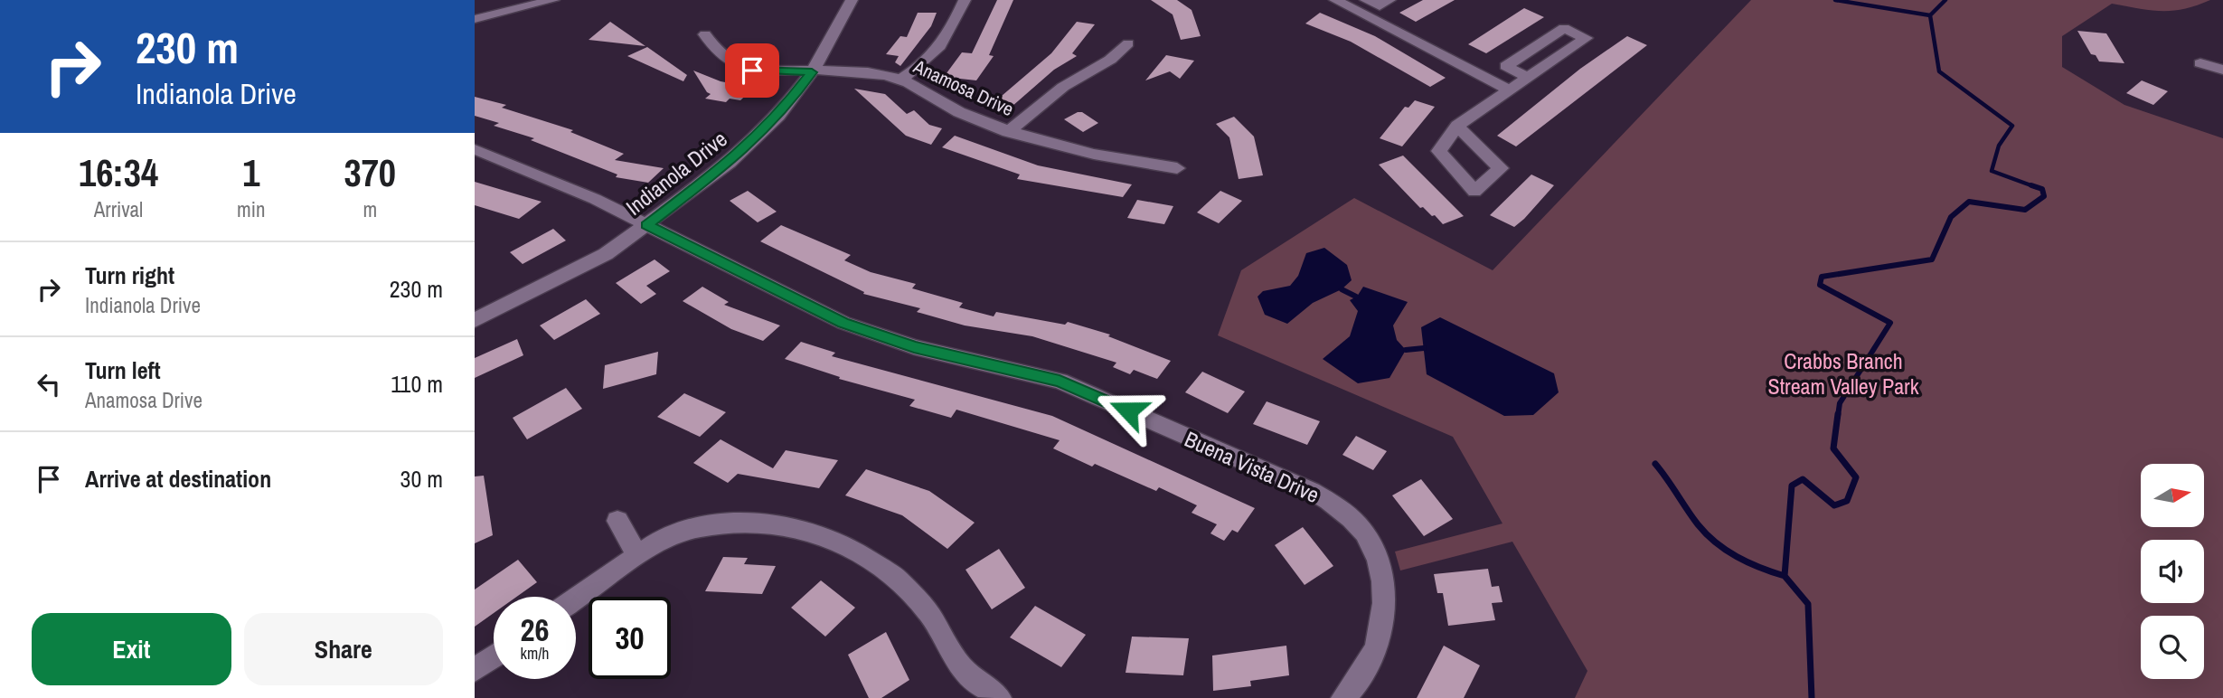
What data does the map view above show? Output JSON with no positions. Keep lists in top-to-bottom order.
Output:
{
  "streets": {
    "street": ["Anamosa Drive", "Indianola Drive", "Buena Vista Drive"]
  },
  "crossings": [
    ["Anamosa Drive", "Indianola Drive"],
    ["Indianola Drive", "Buena Vista Drive"]
  ],
  "parks": ["Crabbs Branch Stream Valley Park"],
  "north": "right",
  "page": {
    "turn": ["230 m", "Indianola Drive"],
    "eta": [
      "16:34",
      "Arrival",
      "1",
      "min",
      "370",
      "m"
    ],
    "list": [
      {
        "name": "Turn right",
        "note": "Indianola Drive",
        "value": "230 m"
      },
      {
        "name": "Turn left",
        "note": "Anamosa Drive",
        "value": "110 m"
      },
      {
        "name": "Arrive at destination",
        "value": "30 m"
      }
    ],
    "speed": "26 km/h",
    "limit": "30",
    "buttons": ["Exit", "Share"]
  }
}
